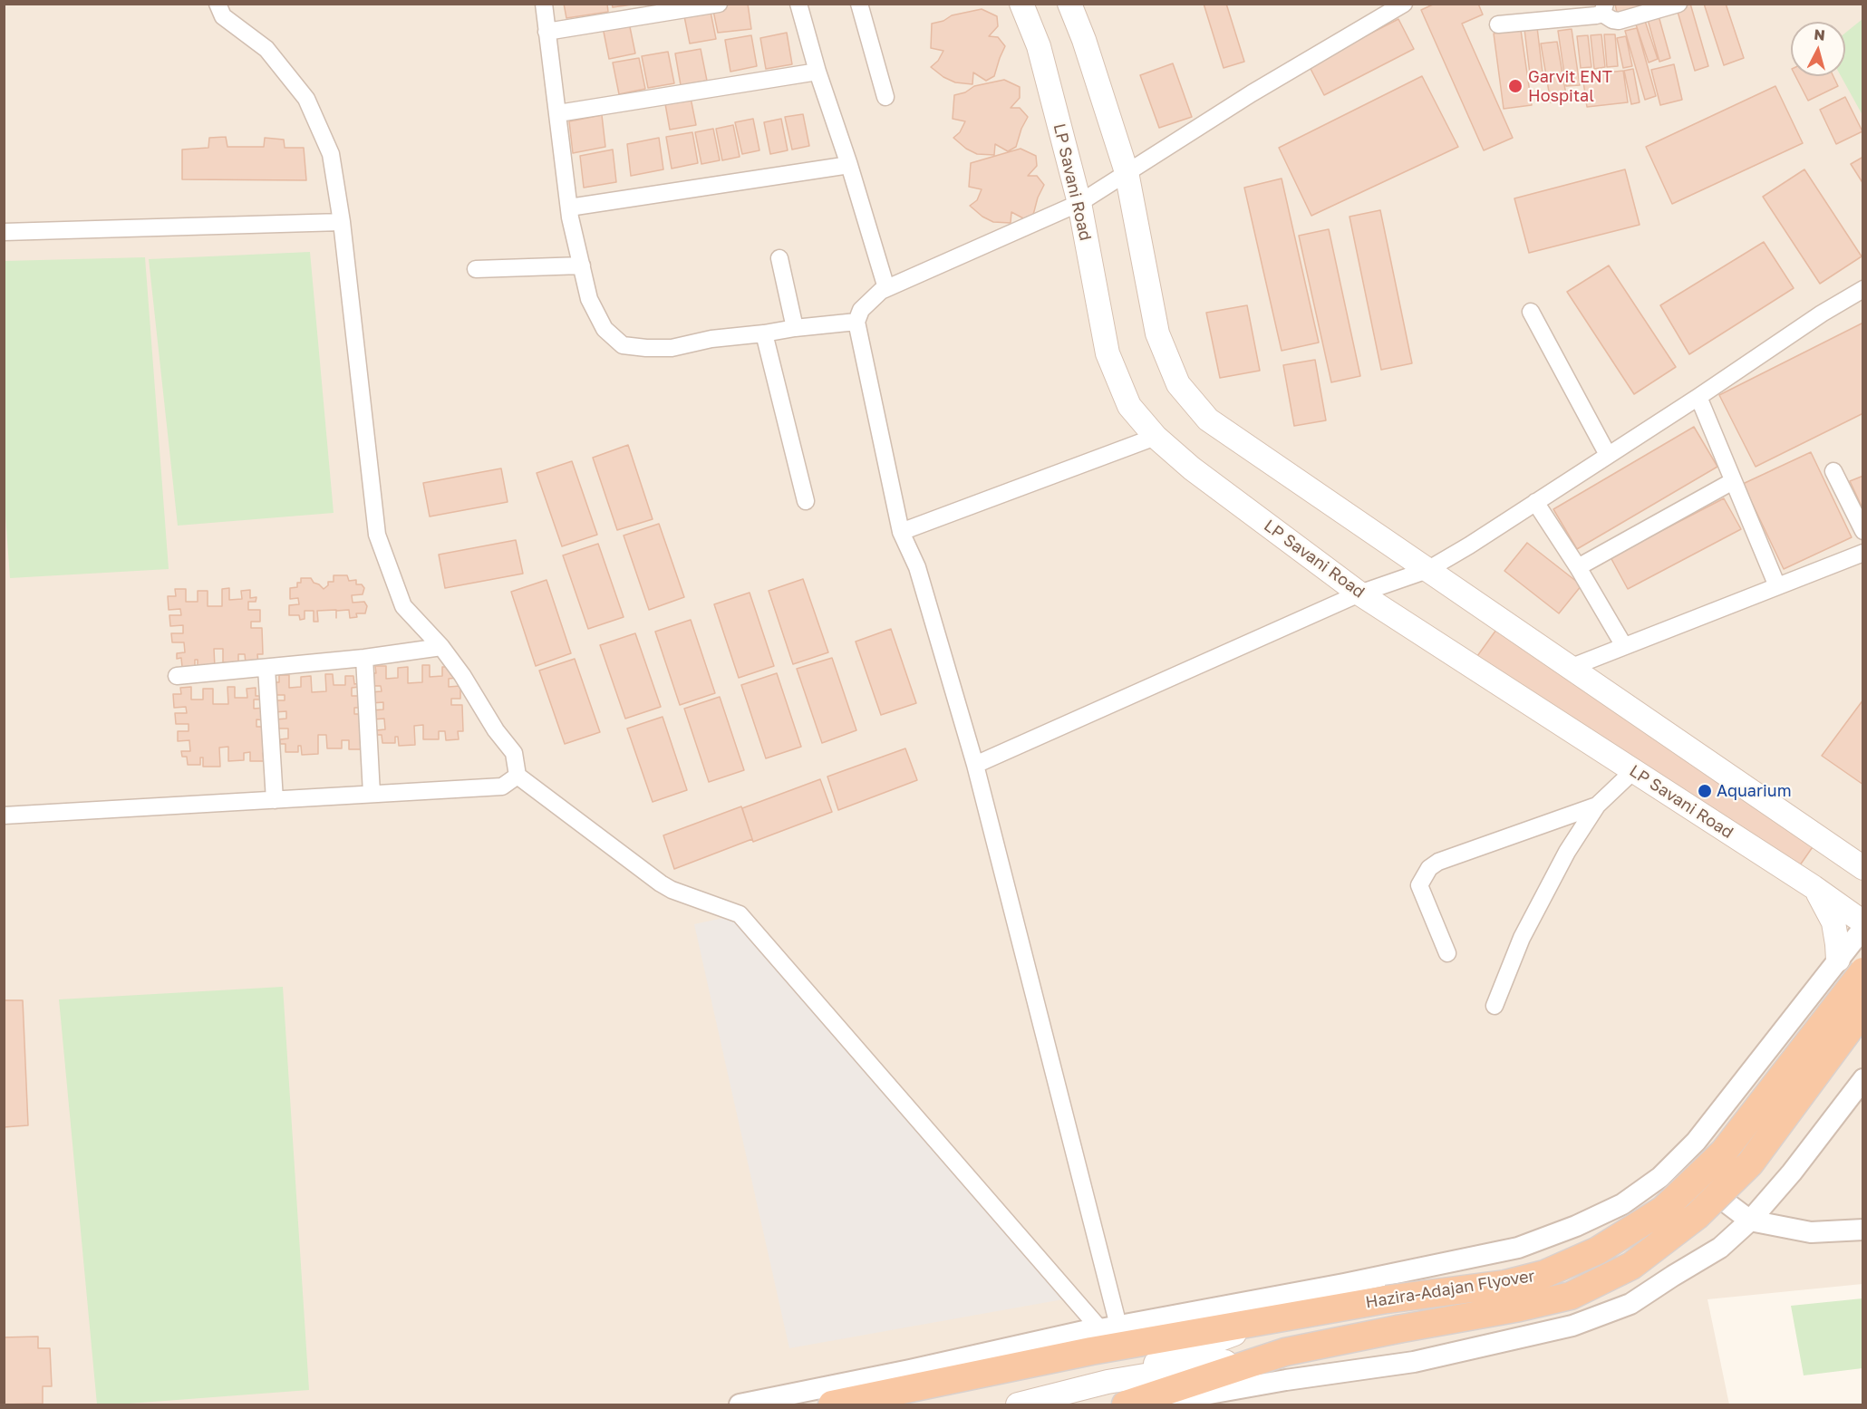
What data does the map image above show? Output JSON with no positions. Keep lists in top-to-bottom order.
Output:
{
  "streets": {
    "highway": ["Hazira-Adajan Flyover"],
    "main road": ["LP Savani Road"]
  },
  "places": ["Garvit ENT Hospital", "Aquarium"],
  "north": "top"
}
